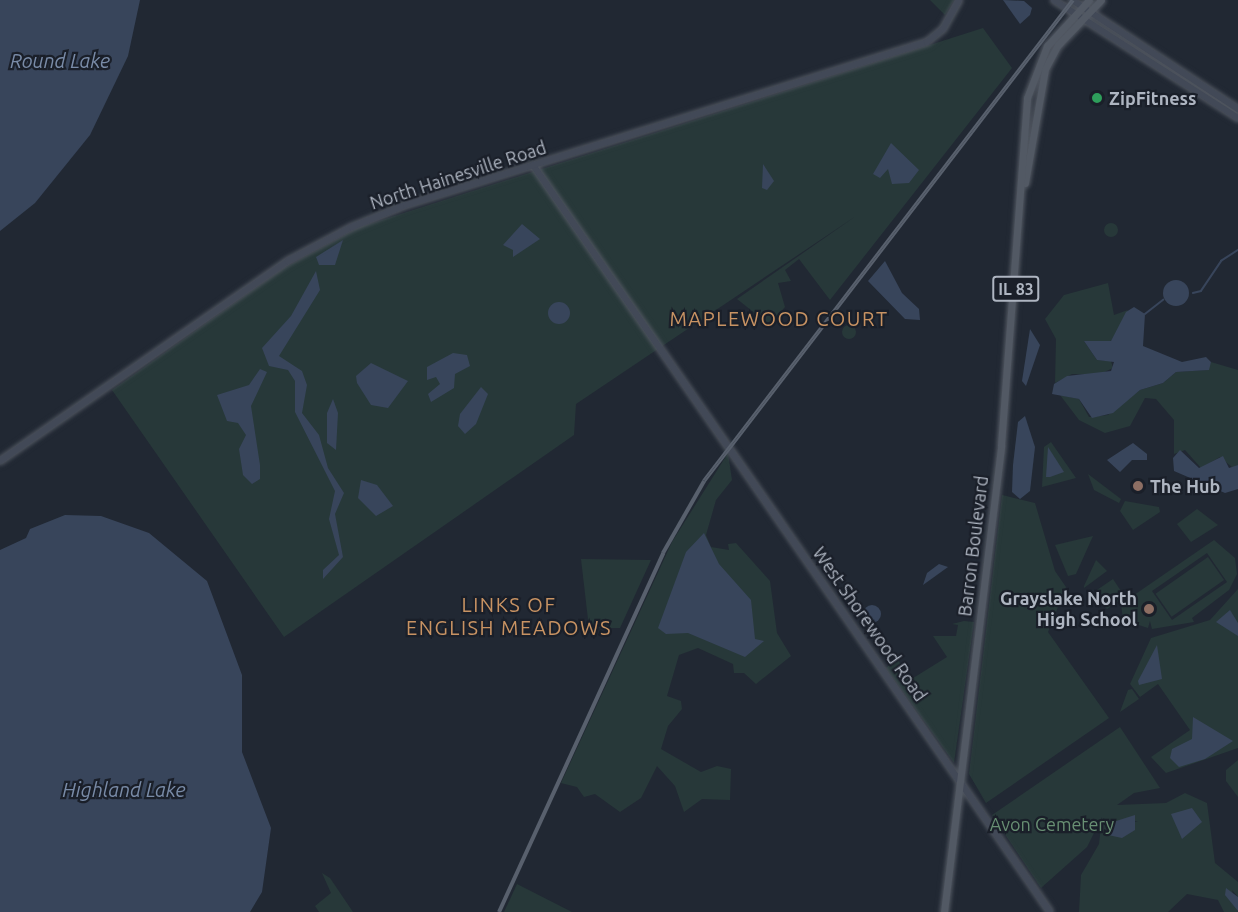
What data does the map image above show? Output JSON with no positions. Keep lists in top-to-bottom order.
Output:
{
  "streets": {
    "main road": [
      "North Hainesville Road",
      "IL 83",
      "Barron Boulevard",
      "West Shorewood Road"
    ]
  },
  "crossings": [
    ["North Hainesville Road", "West Shorewood Road"],
    ["Barron Boulevard", "West Shorewood Road"]
  ],
  "districts": ["MAPLEWOOD COURT", "LINKS OF ENGLISH MEADOWS"],
  "water": ["Round Lake", "Highland Lake"],
  "parks": ["Avon Cemetery"],
  "places": ["ZipFitness", "The Hub", "Grayslake North High School"]
}
